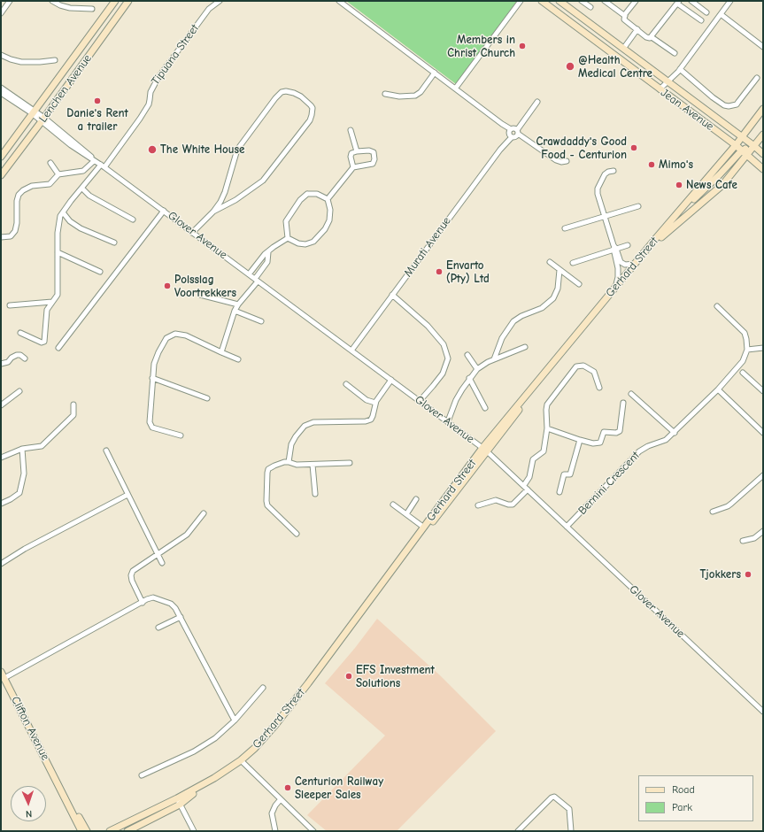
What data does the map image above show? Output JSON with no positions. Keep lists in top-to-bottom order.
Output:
{
  "streets": {
    "street": [
      "Tipuana Street",
      "Lenchen Avenue",
      "Jean Avenue",
      "Glover Avenue",
      "Murati Avenue",
      "Gerhard Street",
      "Bernini Crescent",
      "Clifton Avenue"
    ]
  },
  "crossings": [
    ["Tipuana Street", "Glover Avenue"],
    ["Lenchen Avenue", "Glover Avenue"],
    ["Jean Avenue", "Gerhard Street"],
    ["Glover Avenue", "Murati Avenue"],
    ["Glover Avenue", "Gerhard Street"],
    ["Glover Avenue", "Bernini Crescent"]
  ],
  "places": [
    "Members in Christ Church",
    "@Health Medical Centre",
    "Danie's Rent a trailer",
    "Crawdaddy's Good Food - Centurion",
    "The White House",
    "Mimo's",
    "News Cafe",
    "Envarto (Pty) Ltd",
    "Polsslag Voortrekkers",
    "Tjokkers",
    "EFS Investment Solutions",
    "Centurion Railway Sleeper Sales"
  ],
  "legend": ["Road", "Park"],
  "north": "bottom"
}
